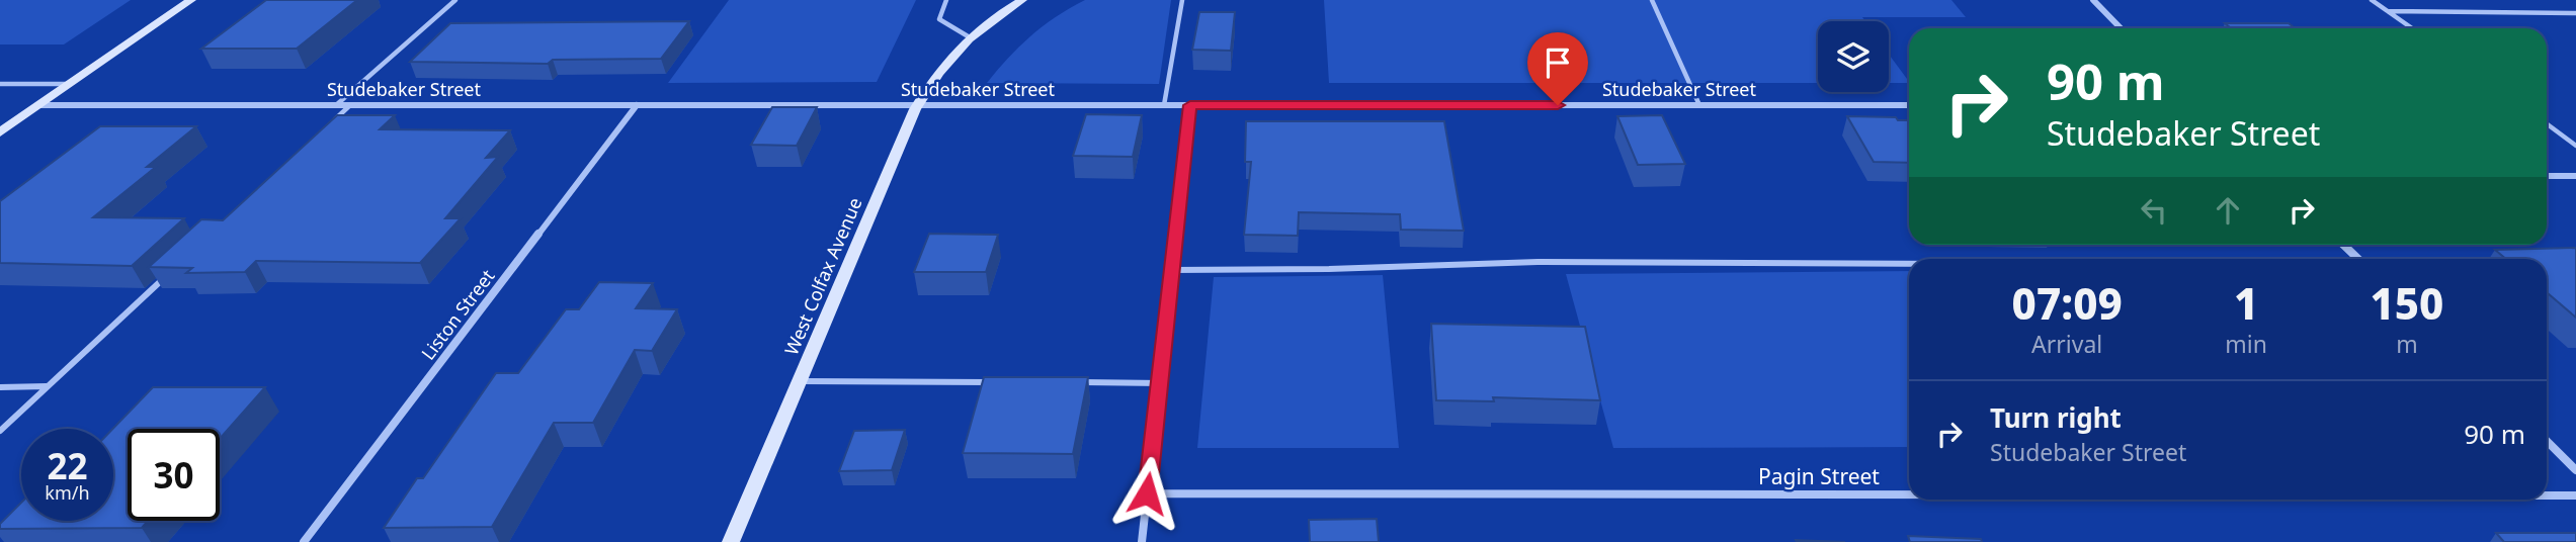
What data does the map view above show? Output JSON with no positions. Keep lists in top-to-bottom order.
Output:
{
  "streets": {
    "street": [
      "Studebaker Street",
      "West Colfax Avenue",
      "Liston Street",
      "Pagin Street"
    ]
  },
  "crossings": [
    ["Studebaker Street", "West Colfax Avenue"],
    ["Studebaker Street", "Liston Street"]
  ],
  "page": {
    "turn": ["90 m", "Studebaker Street"],
    "eta": [
      "07:09",
      "Arrival",
      "1",
      "min",
      "150",
      "m"
    ],
    "list": [
      {
        "name": "Turn right",
        "note": "Studebaker Street",
        "value": "90 m"
      }
    ],
    "speed": "22 km/h",
    "limit": "30"
  }
}
